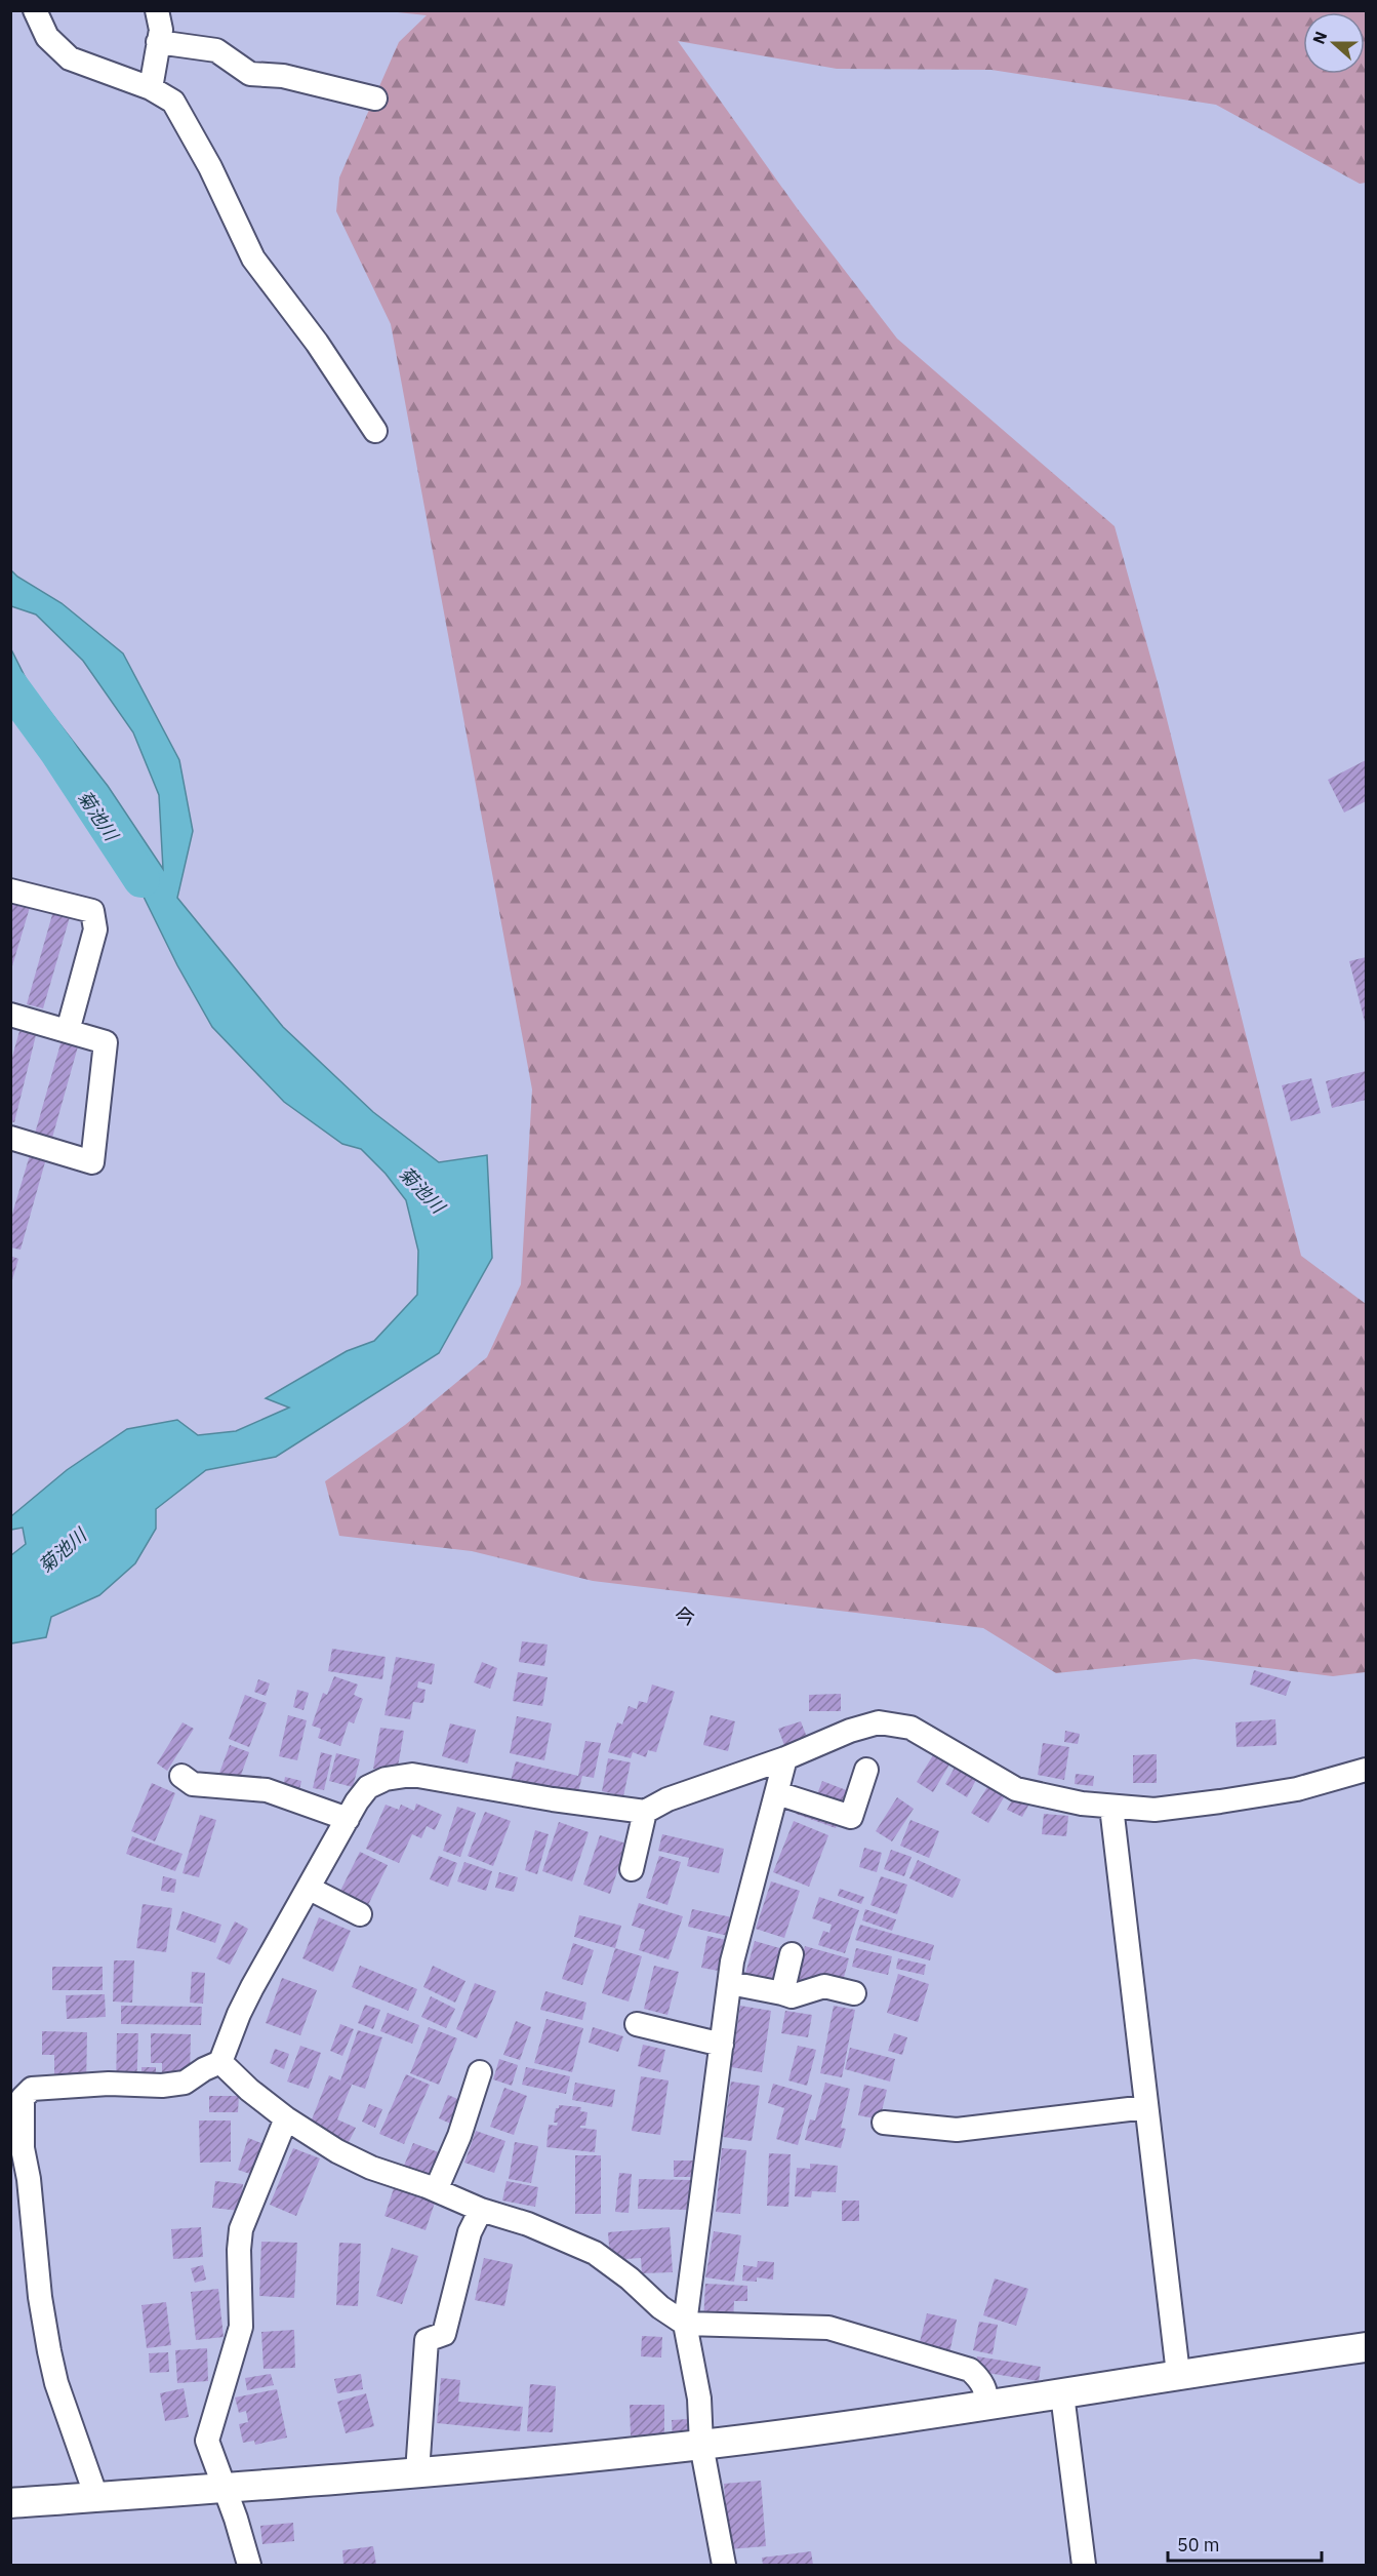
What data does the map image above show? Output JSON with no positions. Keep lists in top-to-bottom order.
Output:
{
  "districts": ["今"],
  "water": ["菊池川"],
  "scale_bar": "50 m",
  "north": "left"
}
